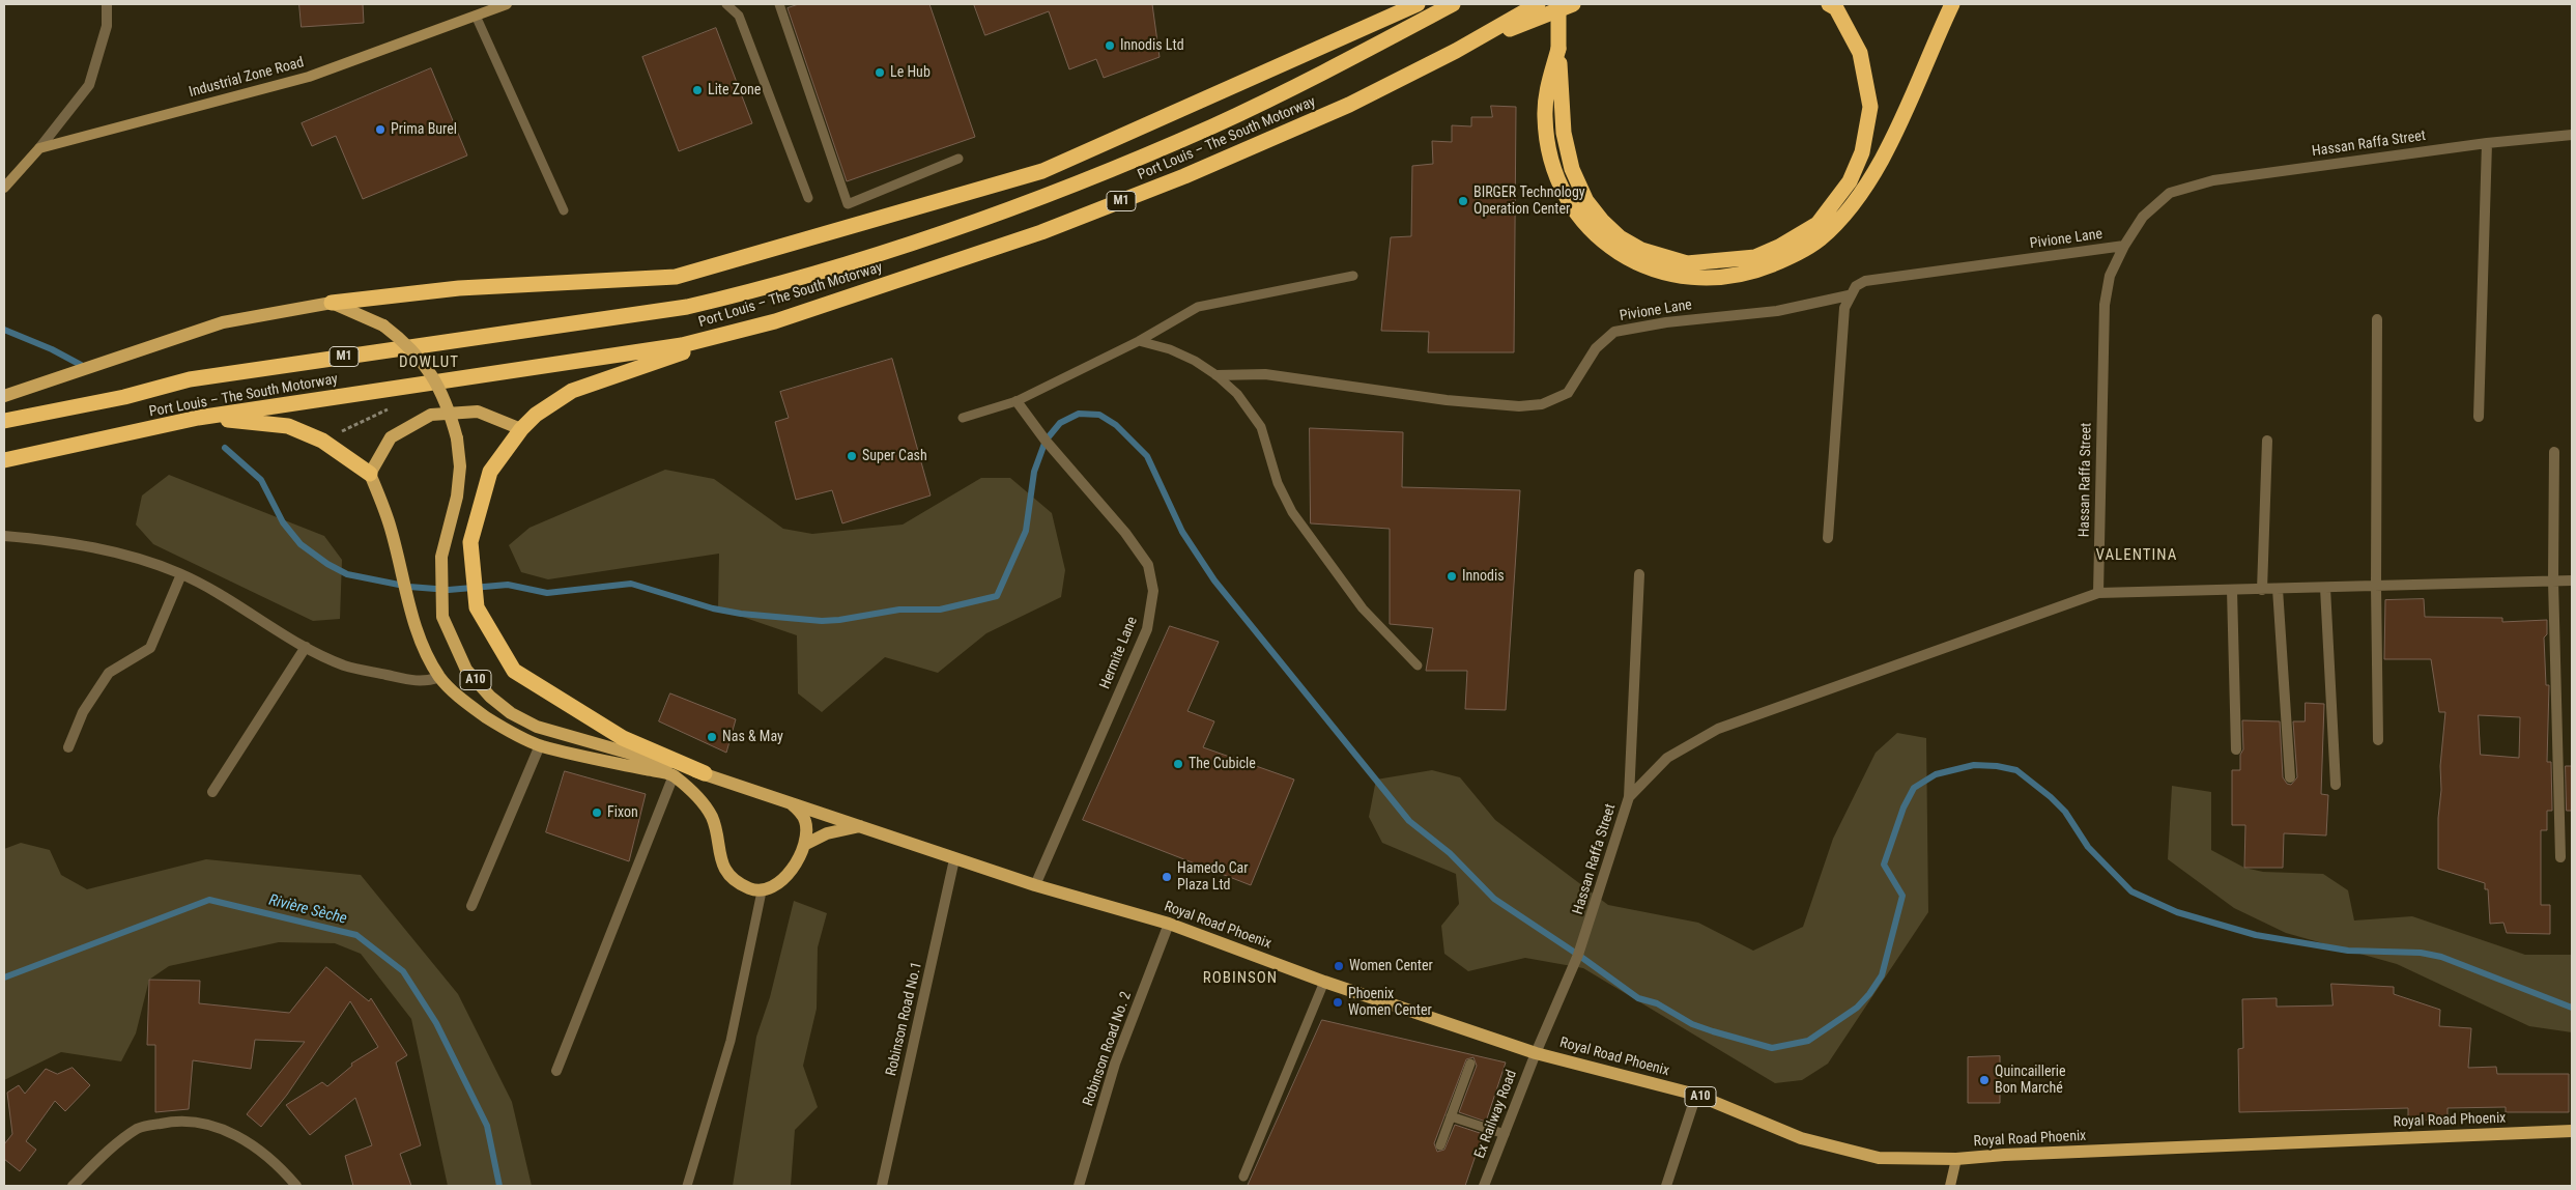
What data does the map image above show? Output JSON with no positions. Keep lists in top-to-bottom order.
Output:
{
  "streets": {
    "highway": ["Port Louis – The South Motorway", "M1"],
    "main road": ["A10", "Royal Road Phoenix"],
    "street": [
      "Industrial Zone Road",
      "Hassan Raffa Street",
      "Pivione Lane",
      "Hermite Lane",
      "Robinson Road No.1",
      "Robinson Road No. 2",
      "Ex Railway Road"
    ]
  },
  "crossings": [
    ["Hassan Raffa Street", "Pivione Lane"],
    ["Hassan Raffa Street", "Royal Road Phoenix"],
    ["Hassan Raffa Street", "Ex Railway Road"],
    ["Hermite Lane", "Royal Road Phoenix"],
    ["A10", "Royal Road Phoenix"],
    ["Royal Road Phoenix", "Robinson Road No.1"],
    ["Royal Road Phoenix", "Robinson Road No. 2"],
    ["Royal Road Phoenix", "Ex Railway Road"]
  ],
  "districts": ["DOWLUT", "VALENTINA", "ROBINSON"],
  "water": ["Rivière Sèche"],
  "places": [
    "Innodis Ltd",
    "Le Hub",
    "Lite Zone",
    "Prima Burel",
    "BIRGER Technology Operation Center",
    "Super Cash",
    "Innodis",
    "Nas & May",
    "The Cubicle",
    "Fixon",
    "Hamedo Car Plaza Ltd",
    "Women Center",
    "Phoenix Women Center",
    "Quincaillerie Bon Marché"
  ]
}
